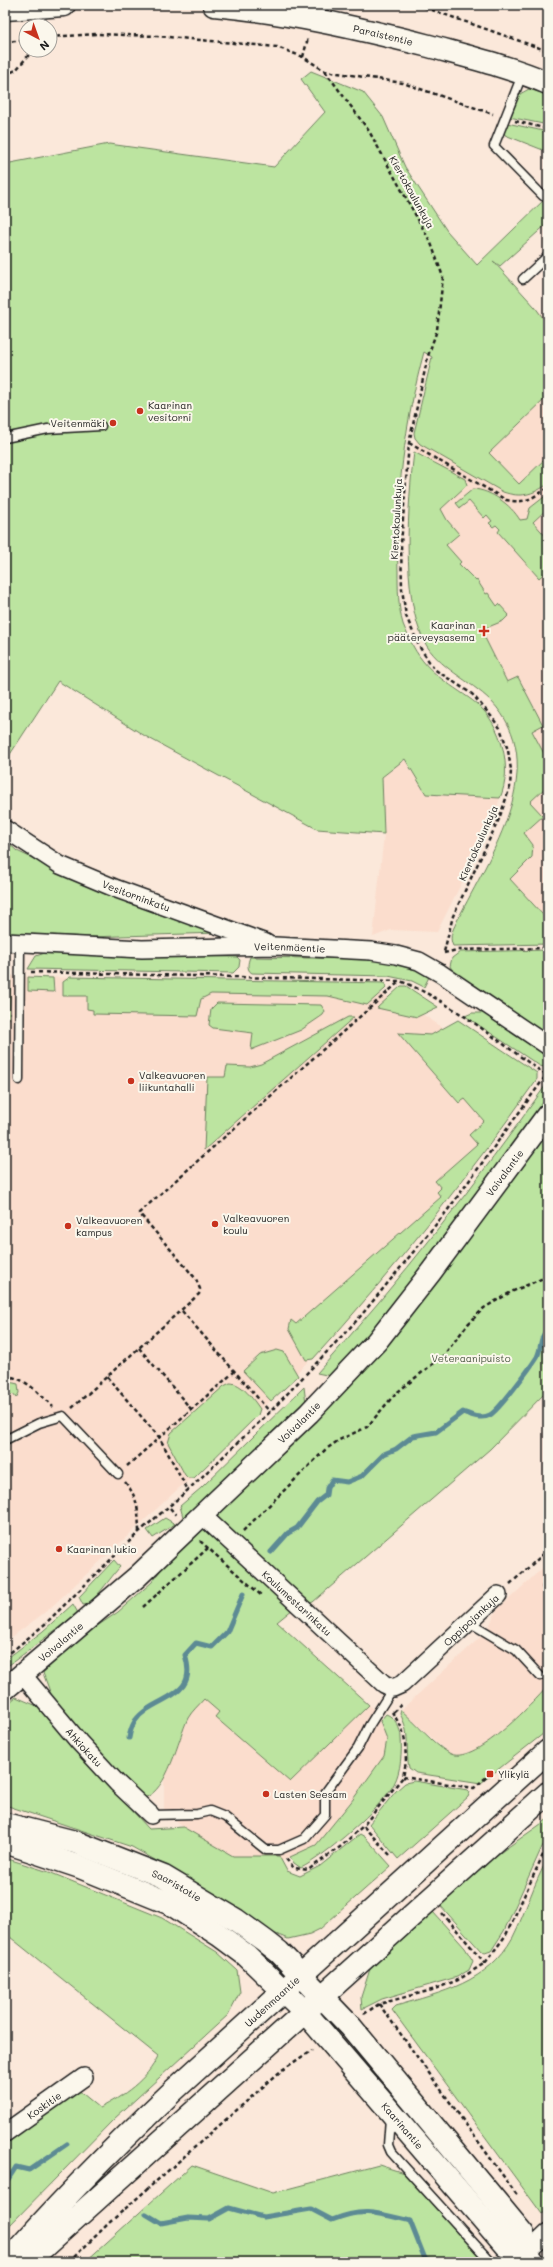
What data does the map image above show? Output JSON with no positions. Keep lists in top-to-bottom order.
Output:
{
  "streets": {
    "main road": [
      "Paraistentie",
      "Saaristotie",
      "Uudenmaantie",
      "Kaarinantie"
    ],
    "street": [
      "Vesitorninkatu",
      "Veitenmäentie",
      "Voivalantie",
      "Koulumestarinkatu",
      "Oppipojankuja",
      "Ahkiokatu",
      "Koskitie"
    ],
    "path": ["Kiertokoulunkuja"]
  },
  "crossings": [
    ["Vesitorninkatu", "Veitenmäentie"],
    ["Voivalantie", "Koulumestarinkatu"],
    ["Voivalantie", "Ahkiokatu"],
    ["Koulumestarinkatu", "Oppipojankuja"],
    ["Saaristotie", "Uudenmaantie"],
    ["Saaristotie", "Kaarinantie"],
    ["Uudenmaantie", "Kaarinantie"]
  ],
  "parks": ["Veteraanipuisto"],
  "places": {
    "other": [
      "Kaarinan vesitorni",
      "Veitenmäki",
      "Valkeavuoren liikuntahalli",
      "Valkeavuoren koulu",
      "Valkeavuoren kampus",
      "Kaarinan lukio",
      "Lasten Seesam"
    ],
    "health": ["Kaarinan pääterveysasema"],
    "transit": ["Ylikylä"]
  },
  "north": "bottom right"
}
